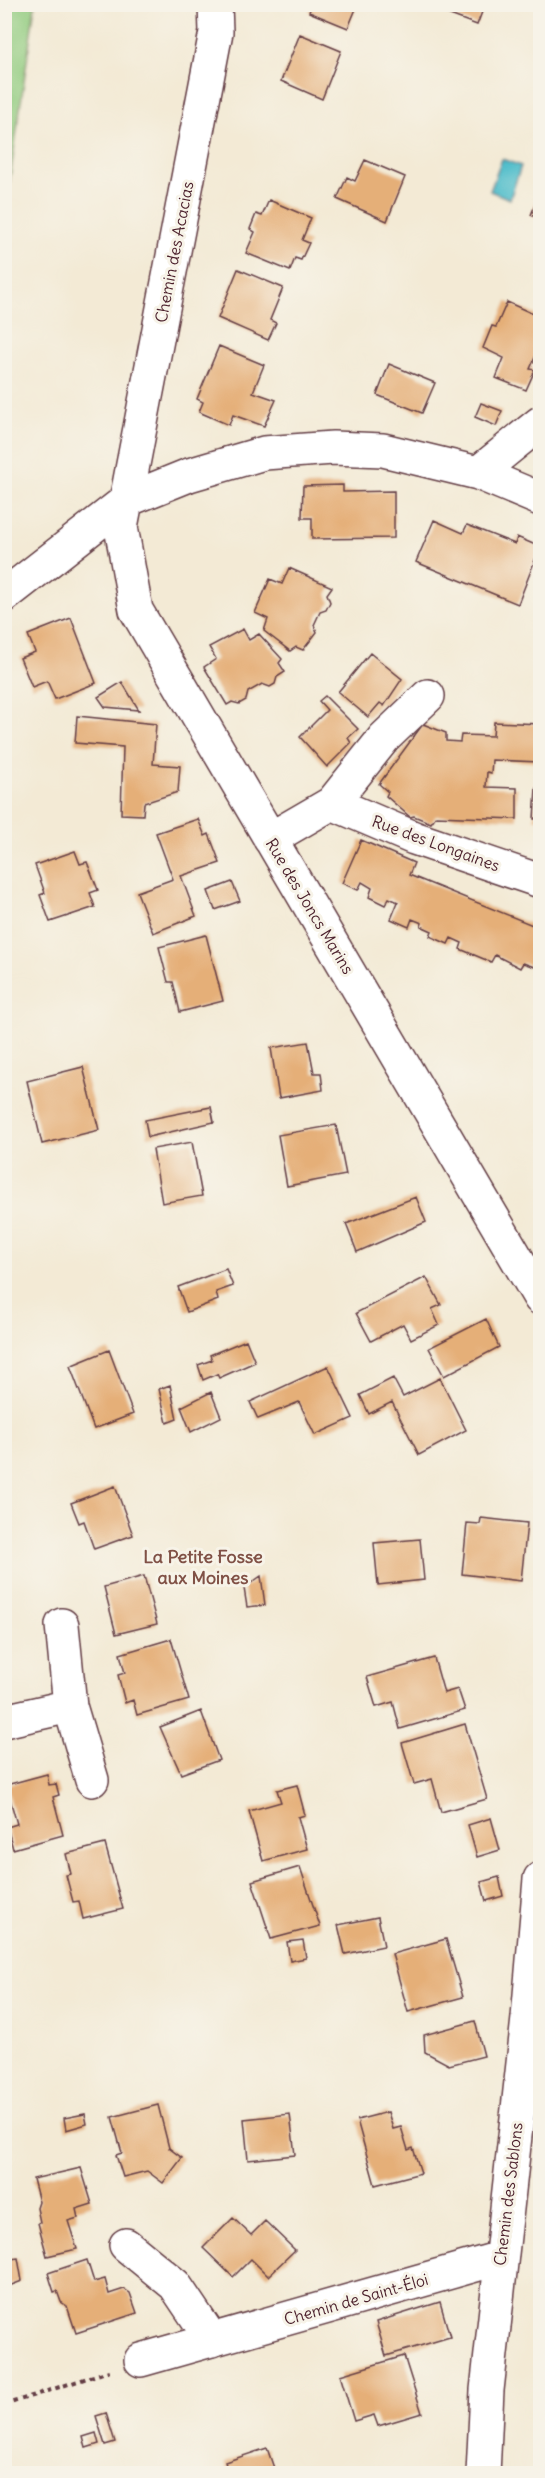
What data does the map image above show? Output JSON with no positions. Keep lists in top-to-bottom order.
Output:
{
  "streets": {
    "street": [
      "Chemin des Acacias",
      "Rue des Longaines",
      "Rue des Joncs Marins",
      "Chemin des Sablons",
      "Chemin de Saint-Éloi"
    ]
  },
  "crossings": [
    ["Chemin des Acacias", "Rue des Joncs Marins"],
    ["Chemin des Sablons", "Chemin de Saint-Éloi"]
  ],
  "districts": ["La Petite Fosse aux Moines"]
}
